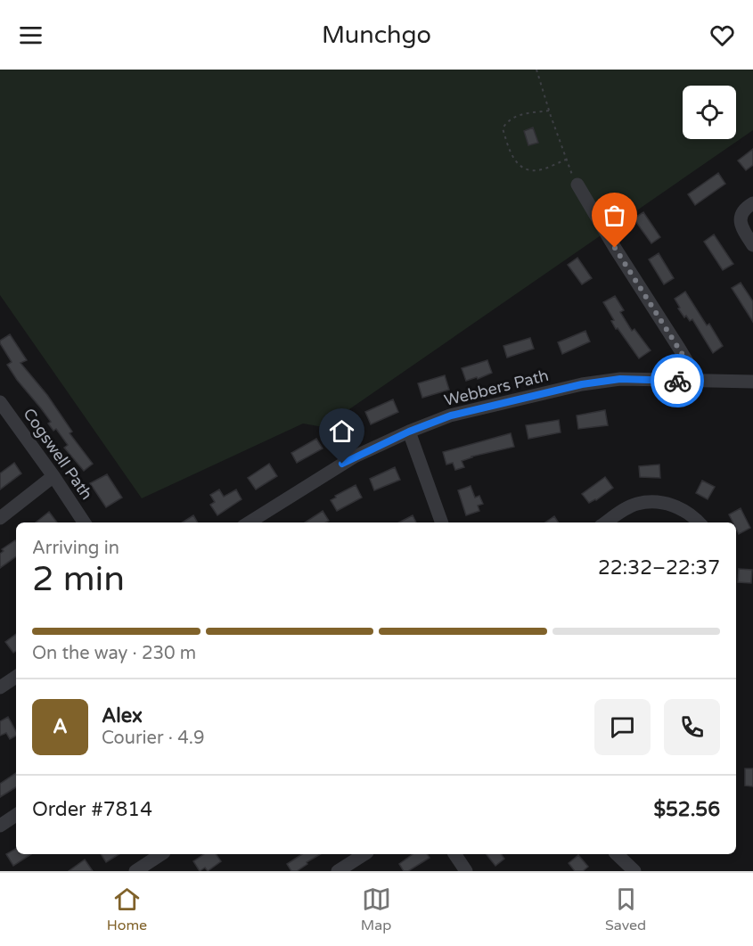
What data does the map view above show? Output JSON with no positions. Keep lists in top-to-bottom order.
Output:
{
  "streets": {
    "street": ["Webbers Path", "Cogswell Path"]
  },
  "page": {
    "header": "Munchgo",
    "heading": ["2 min", "Arriving in", "22:32–22:37"],
    "panel": [
      "Alex",
      "Courier · 4.9",
      "Order #7814",
      "$52.56"
    ],
    "bar": "On the way · 230 m",
    "round": "A",
    "tabs": ["Home", "Map", "Saved"]
  }
}
